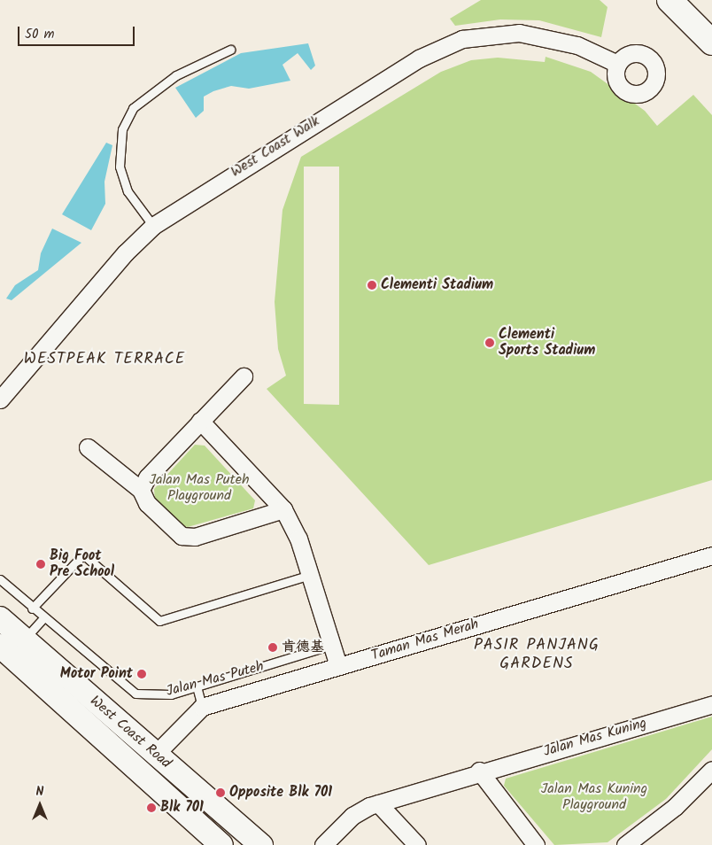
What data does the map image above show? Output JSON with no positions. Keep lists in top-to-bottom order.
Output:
{
  "streets": {
    "main road": ["West Coast Road"],
    "street": ["West Coast Walk", "Taman Mas Merah", "Jalan Mas Kuning"],
    "lane": ["Jalan Mas Puteh"]
  },
  "crossings": [
    ["Taman Mas Merah", "West Coast Road"]
  ],
  "districts": ["WESTPEAK TERRACE", "PASIR PANJANG GARDENS"],
  "parks": ["Jalan Mas Puteh Playground", "Jalan Mas Kuning Playground"],
  "places": [
    "Clementi Stadium",
    "Clementi Sports Stadium",
    "Big Foot Pre School",
    "肯德基",
    "Motor Point",
    "Opposite Blk 701",
    "Blk 701"
  ],
  "scale_bar": "50 m",
  "north": "top"
}
